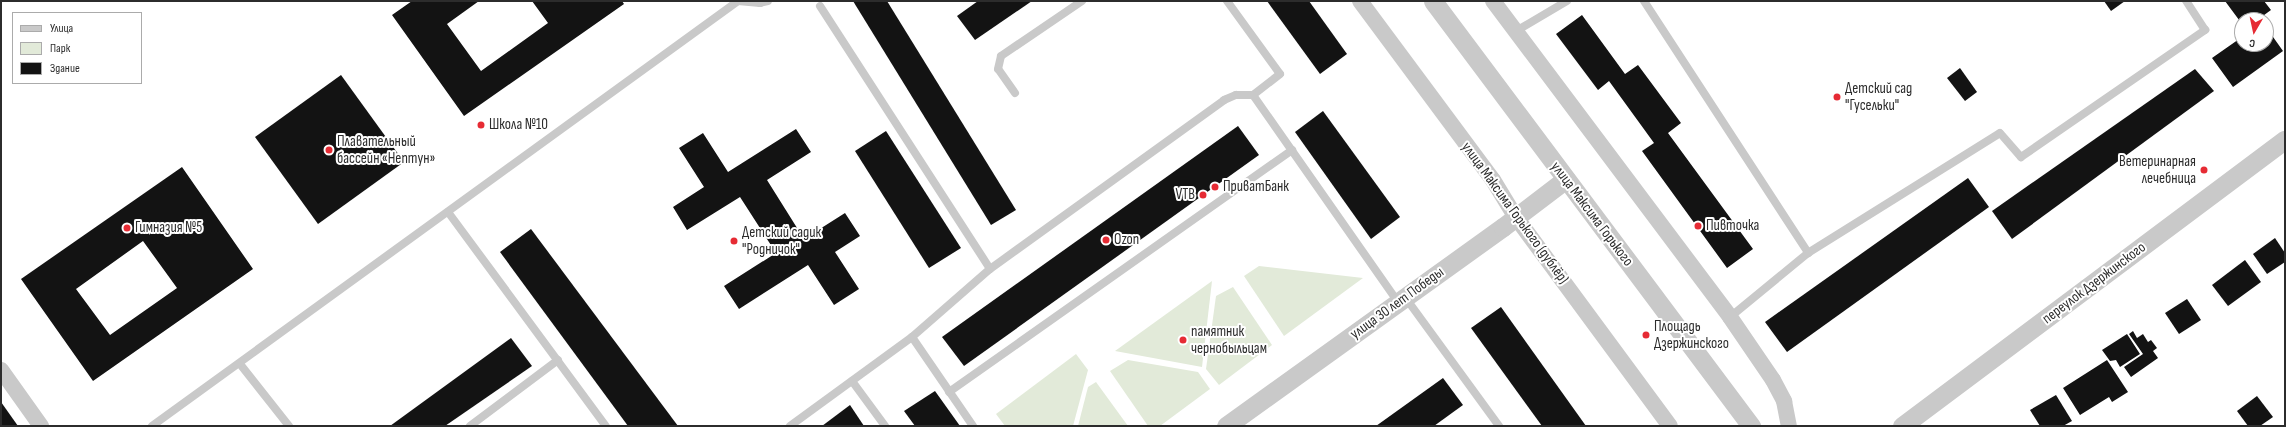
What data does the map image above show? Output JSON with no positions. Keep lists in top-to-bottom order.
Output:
{
  "streets": {
    "street": [
      "улица Максима Горького (дублёр)",
      "улица Максима Горького",
      "переулок Дзержинского",
      "улица 30 лет Победы"
    ]
  },
  "crossings": [
    ["улица Максима Горького (дублёр)", "улица 30 лет Победы"],
    ["улица Максима Горького", "улица 30 лет Победы"]
  ],
  "places": [
    "Детский сад \"Гусельки\"",
    "Школа №10",
    "Плавательный бассейн «Нептун»",
    "Ветеринарная лечебница",
    "ПриватБанк",
    "VTB",
    "Пивточка",
    "Гимназия №5",
    "Ozon",
    "Детский садик \"Родничок\"",
    "Площадь Дзержинского",
    "памятник чернобыльцам"
  ],
  "legend": ["Улица", "Парк", "Здание"],
  "north": "bottom"
}
